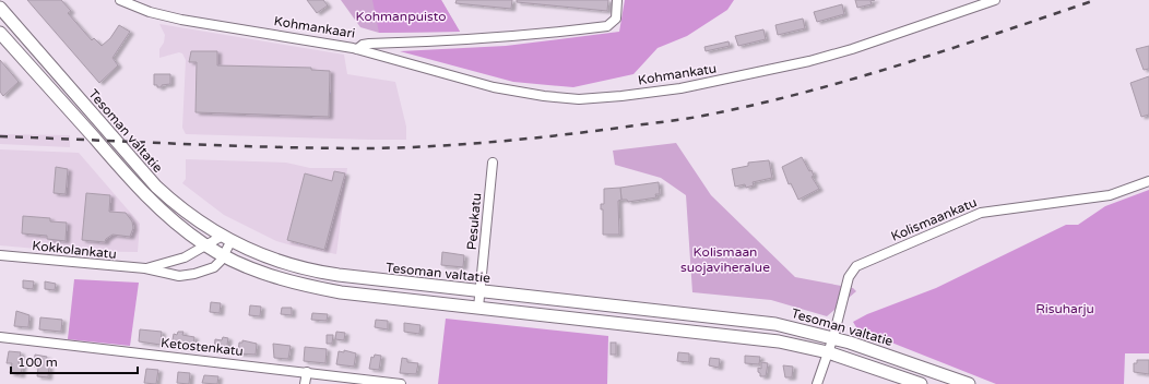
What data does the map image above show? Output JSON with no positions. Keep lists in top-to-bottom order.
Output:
{
  "streets": {
    "main road": ["Tesoman valtatie"],
    "street": [
      "Kohmankaari",
      "Kohmankatu",
      "Kolismaankatu",
      "Pesukatu",
      "Kokkolankatu",
      "Ketostenkatu"
    ]
  },
  "crossings": [
    ["Kohmankaari", "Kohmankatu"],
    ["Tesoman valtatie", "Kolismaankatu"],
    ["Tesoman valtatie", "Pesukatu"],
    ["Tesoman valtatie", "Kokkolankatu"]
  ],
  "parks": ["Kohmanpuisto", "Kolismaan suojaviheralue", "Risuharju"],
  "scale_bar": "100 m"
}
